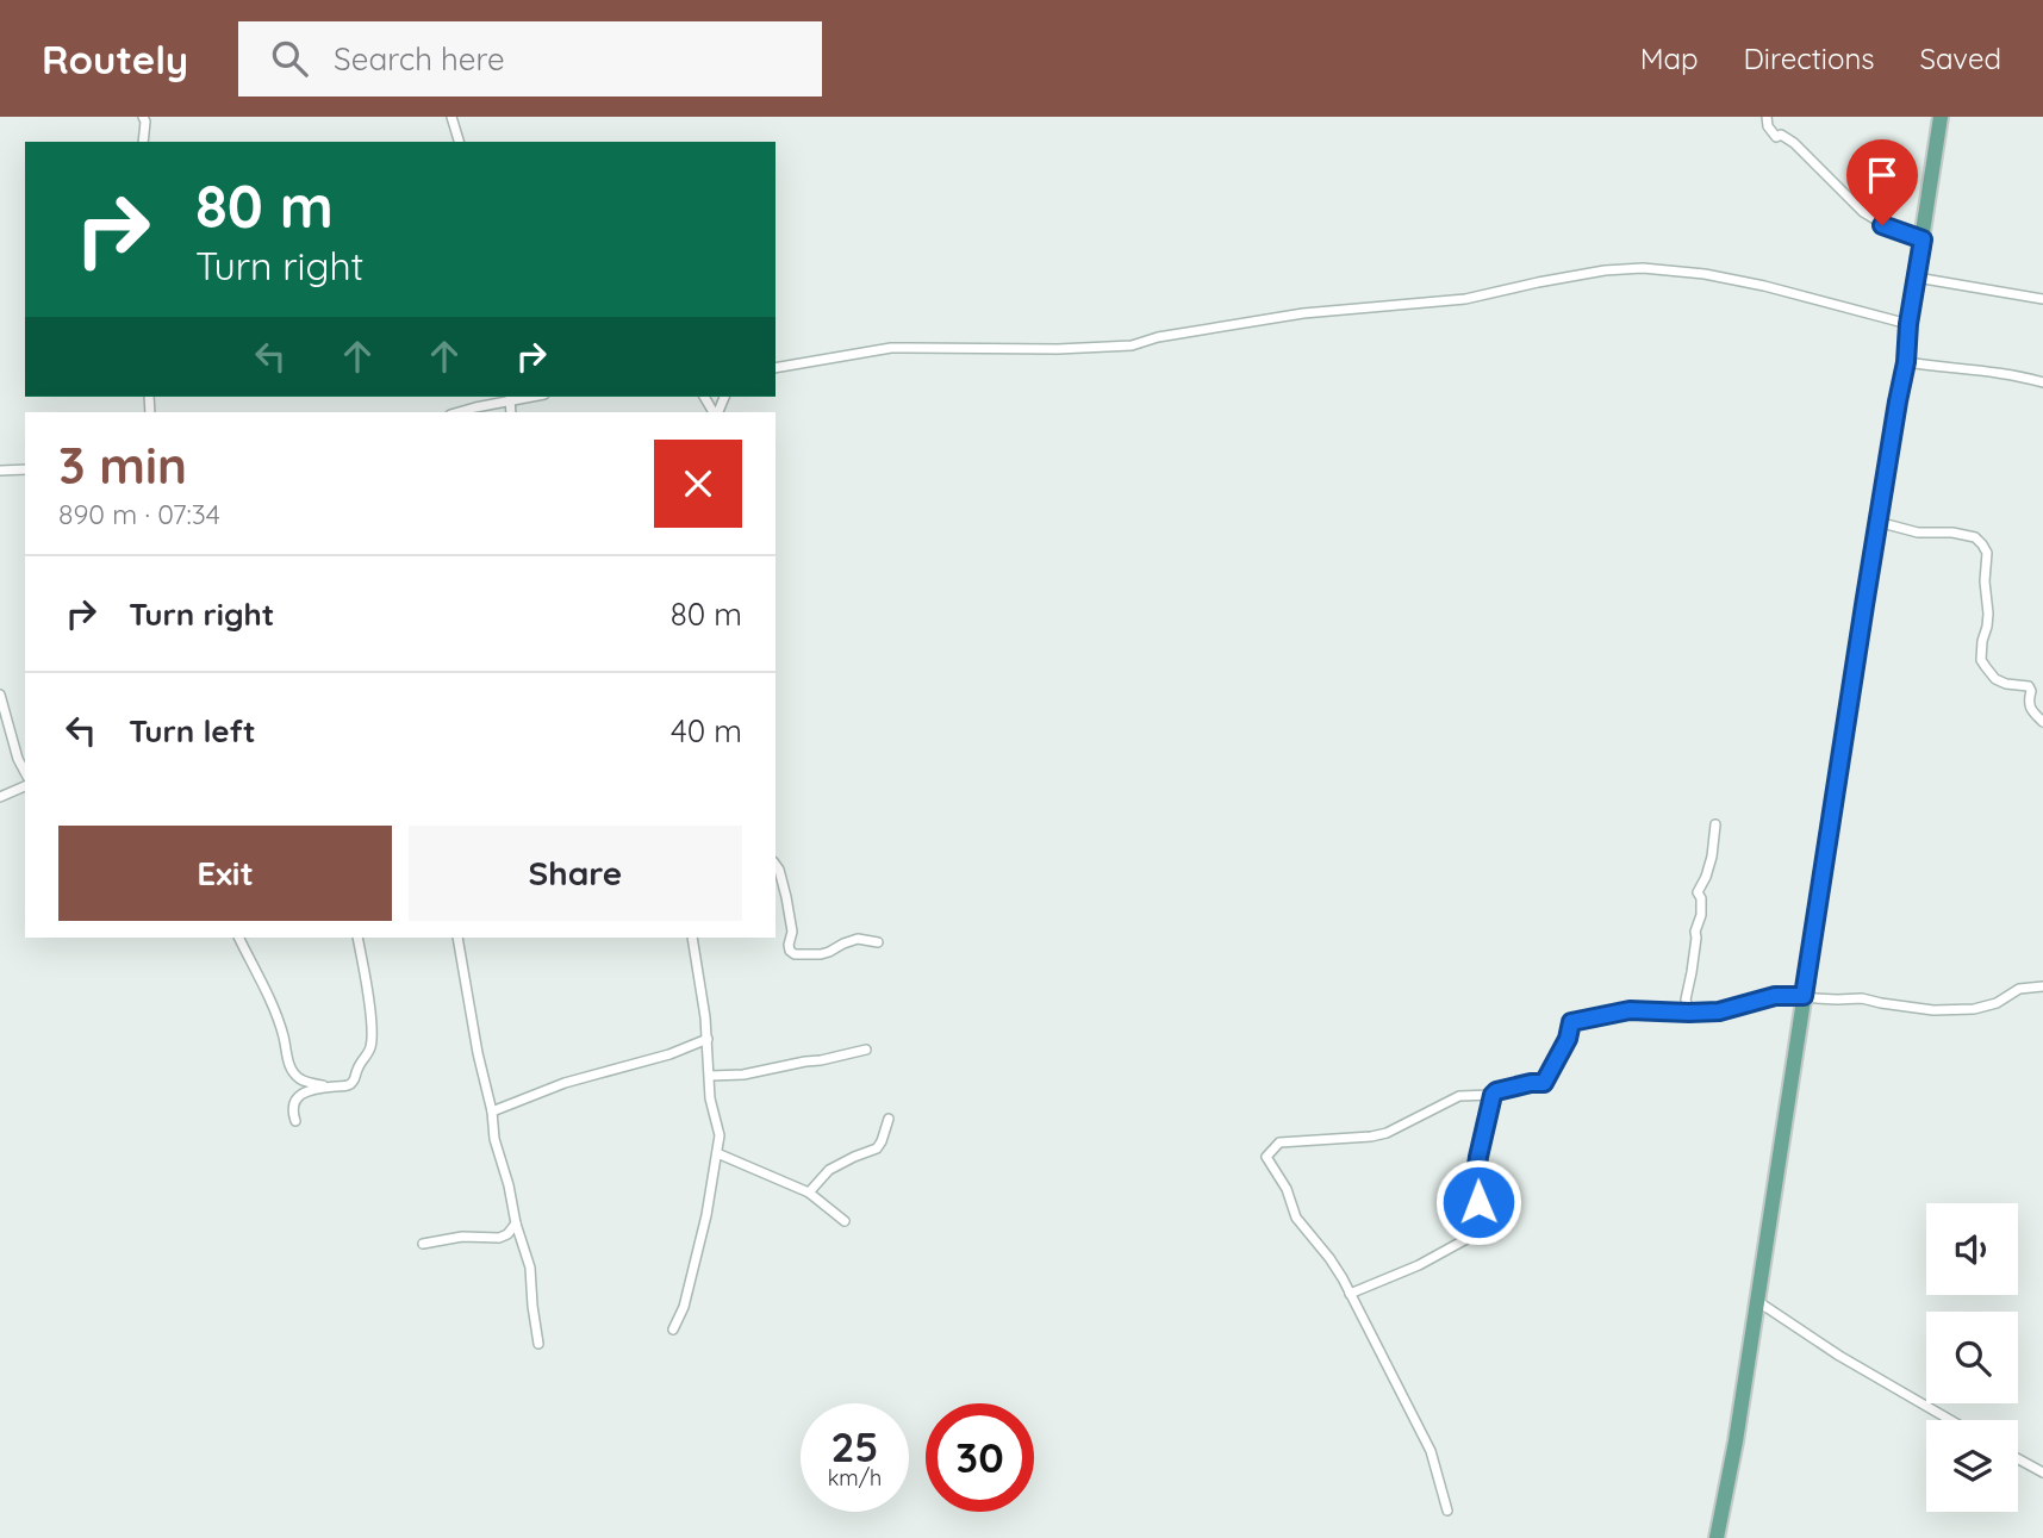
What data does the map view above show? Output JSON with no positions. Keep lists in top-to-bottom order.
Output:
{
  "page": {
    "header": "Routely",
    "search": "Search here",
    "nav": ["Map", "Directions", "Saved"],
    "turn": ["80 m", "Turn right"],
    "heading": ["3 min", "890 m · 07:34"],
    "list": [
      {
        "name": "Turn right",
        "value": "80 m"
      },
      {
        "name": "Turn left",
        "value": "40 m"
      }
    ],
    "buttons": ["Exit", "Share"],
    "speed": "25 km/h",
    "limit": "30"
  }
}
